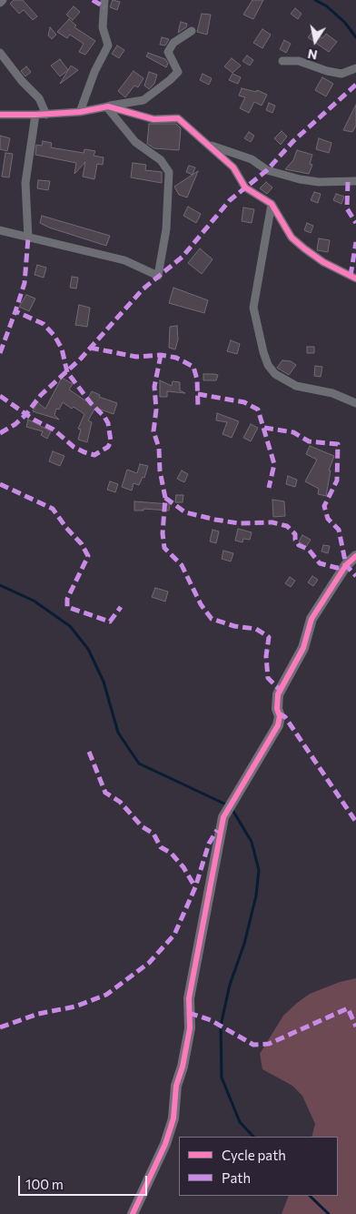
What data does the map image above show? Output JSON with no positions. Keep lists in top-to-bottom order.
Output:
{
  "legend": ["Cycle path", "Path"],
  "scale_bar": "100 m",
  "north": "bottom"
}
